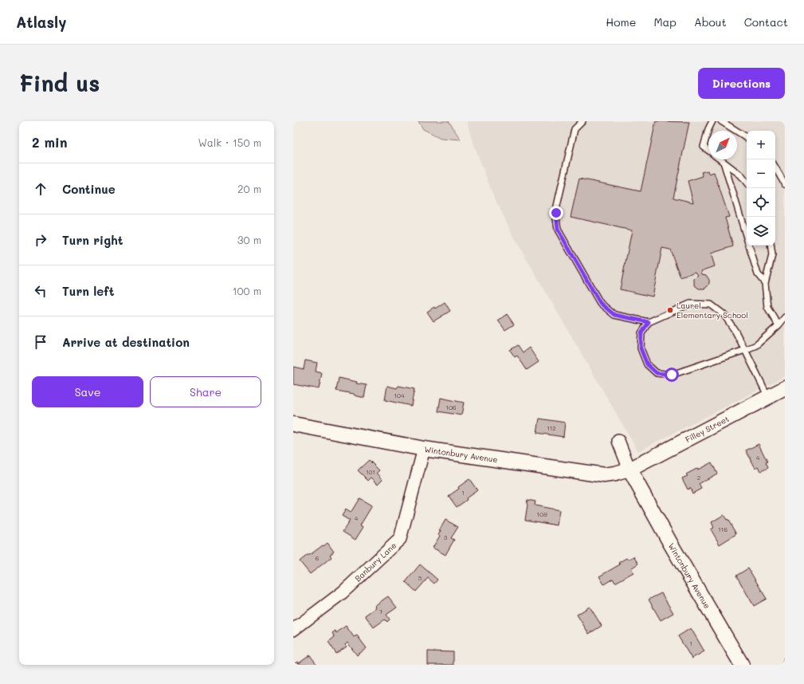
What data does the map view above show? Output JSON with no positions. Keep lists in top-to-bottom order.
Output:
{
  "streets": {
    "street": ["Filley Street", "Wintonbury Avenue", "Banbury Lane"]
  },
  "crossings": [
    ["Filley Street", "Wintonbury Avenue"],
    ["Wintonbury Avenue", "Banbury Lane"]
  ],
  "places": ["Laurel Elementary School"],
  "house_numbers": [
    "104",
    "106",
    "112",
    "4",
    "101",
    "2",
    "1",
    "109",
    "4",
    "116",
    "3",
    "6",
    "5",
    "7",
    "1"
  ],
  "north": "top right",
  "page": {
    "header": "Atlasly",
    "nav": [
      "Home",
      "Map",
      "About",
      "Contact"
    ],
    "buttons": [
      "Directions",
      ["Save", "Share"]
    ],
    "title": "Find us",
    "heading": ["2 min", "Walk · 150 m"],
    "map_buttons": ["+", "−"],
    "list": [
      ["Continue", "20 m"],
      ["Turn right", "30 m"],
      ["Turn left", "100 m"],
      "Arrive at destination"
    ]
  }
}
